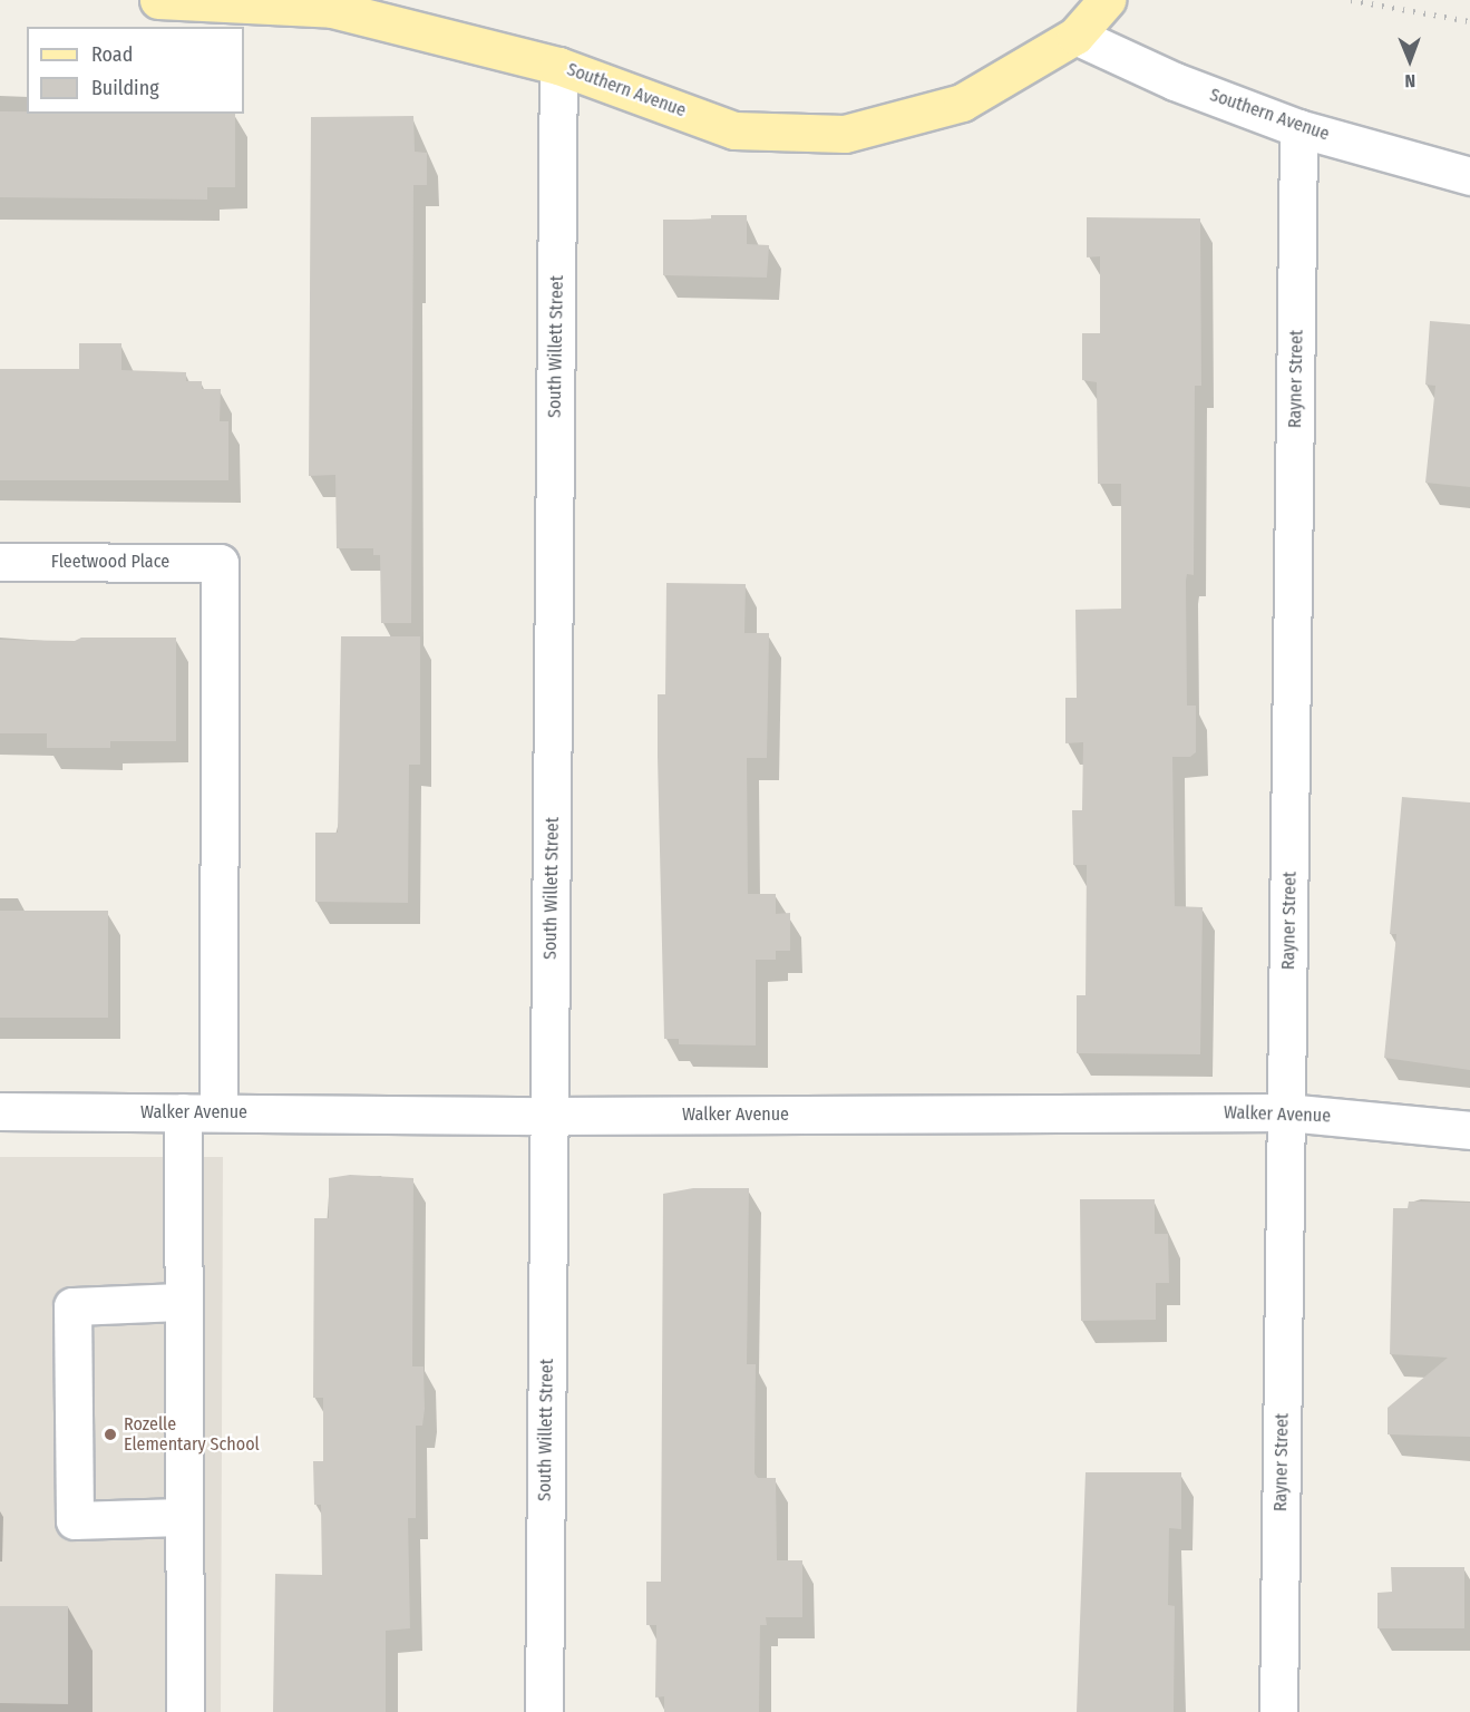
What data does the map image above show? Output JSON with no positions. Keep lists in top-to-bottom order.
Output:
{
  "streets": {
    "main road": ["Southern Avenue"],
    "street": [
      "South Willett Street",
      "Rayner Street",
      "Fleetwood Place",
      "Walker Avenue"
    ]
  },
  "crossings": [
    ["Southern Avenue", "South Willett Street"],
    ["Southern Avenue", "Rayner Street"],
    ["South Willett Street", "Walker Avenue"],
    ["Rayner Street", "Walker Avenue"],
    ["Fleetwood Place", "Walker Avenue"]
  ],
  "places": ["Rozelle Elementary School"],
  "legend": ["Road", "Building"],
  "north": "bottom"
}
